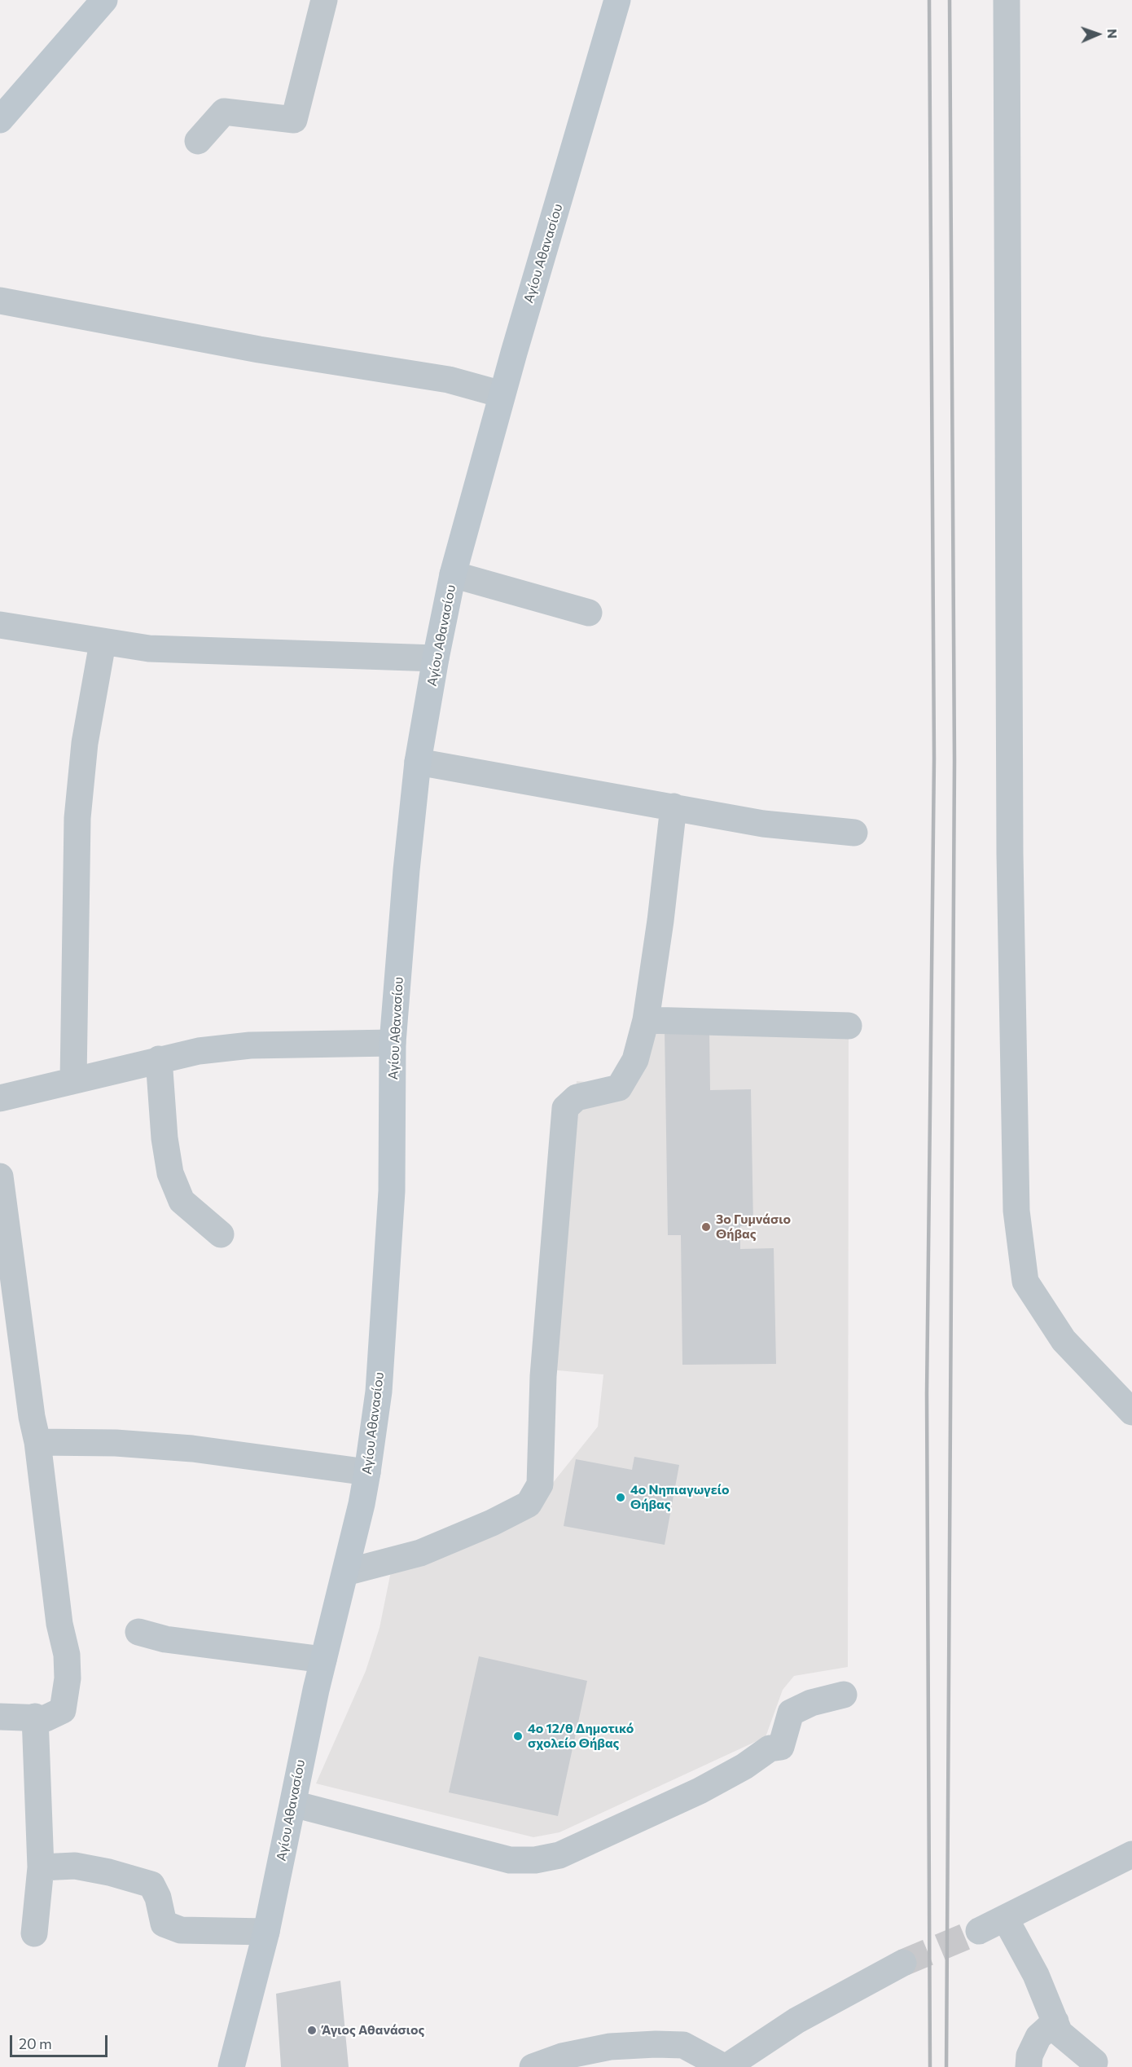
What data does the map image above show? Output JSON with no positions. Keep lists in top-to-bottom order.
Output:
{
  "streets": {
    "main road": ["Αγίου Αθανασίου"]
  },
  "places": [
    "3ο Γυμνάσιο Θήβας",
    "4ο Νηπιαγωγείο Θήβας",
    "4ο 12/θ Δημοτικό σχολείο Θήβας",
    "Άγιος Αθανάσιος"
  ],
  "scale_bar": "20 m",
  "north": "right"
}
